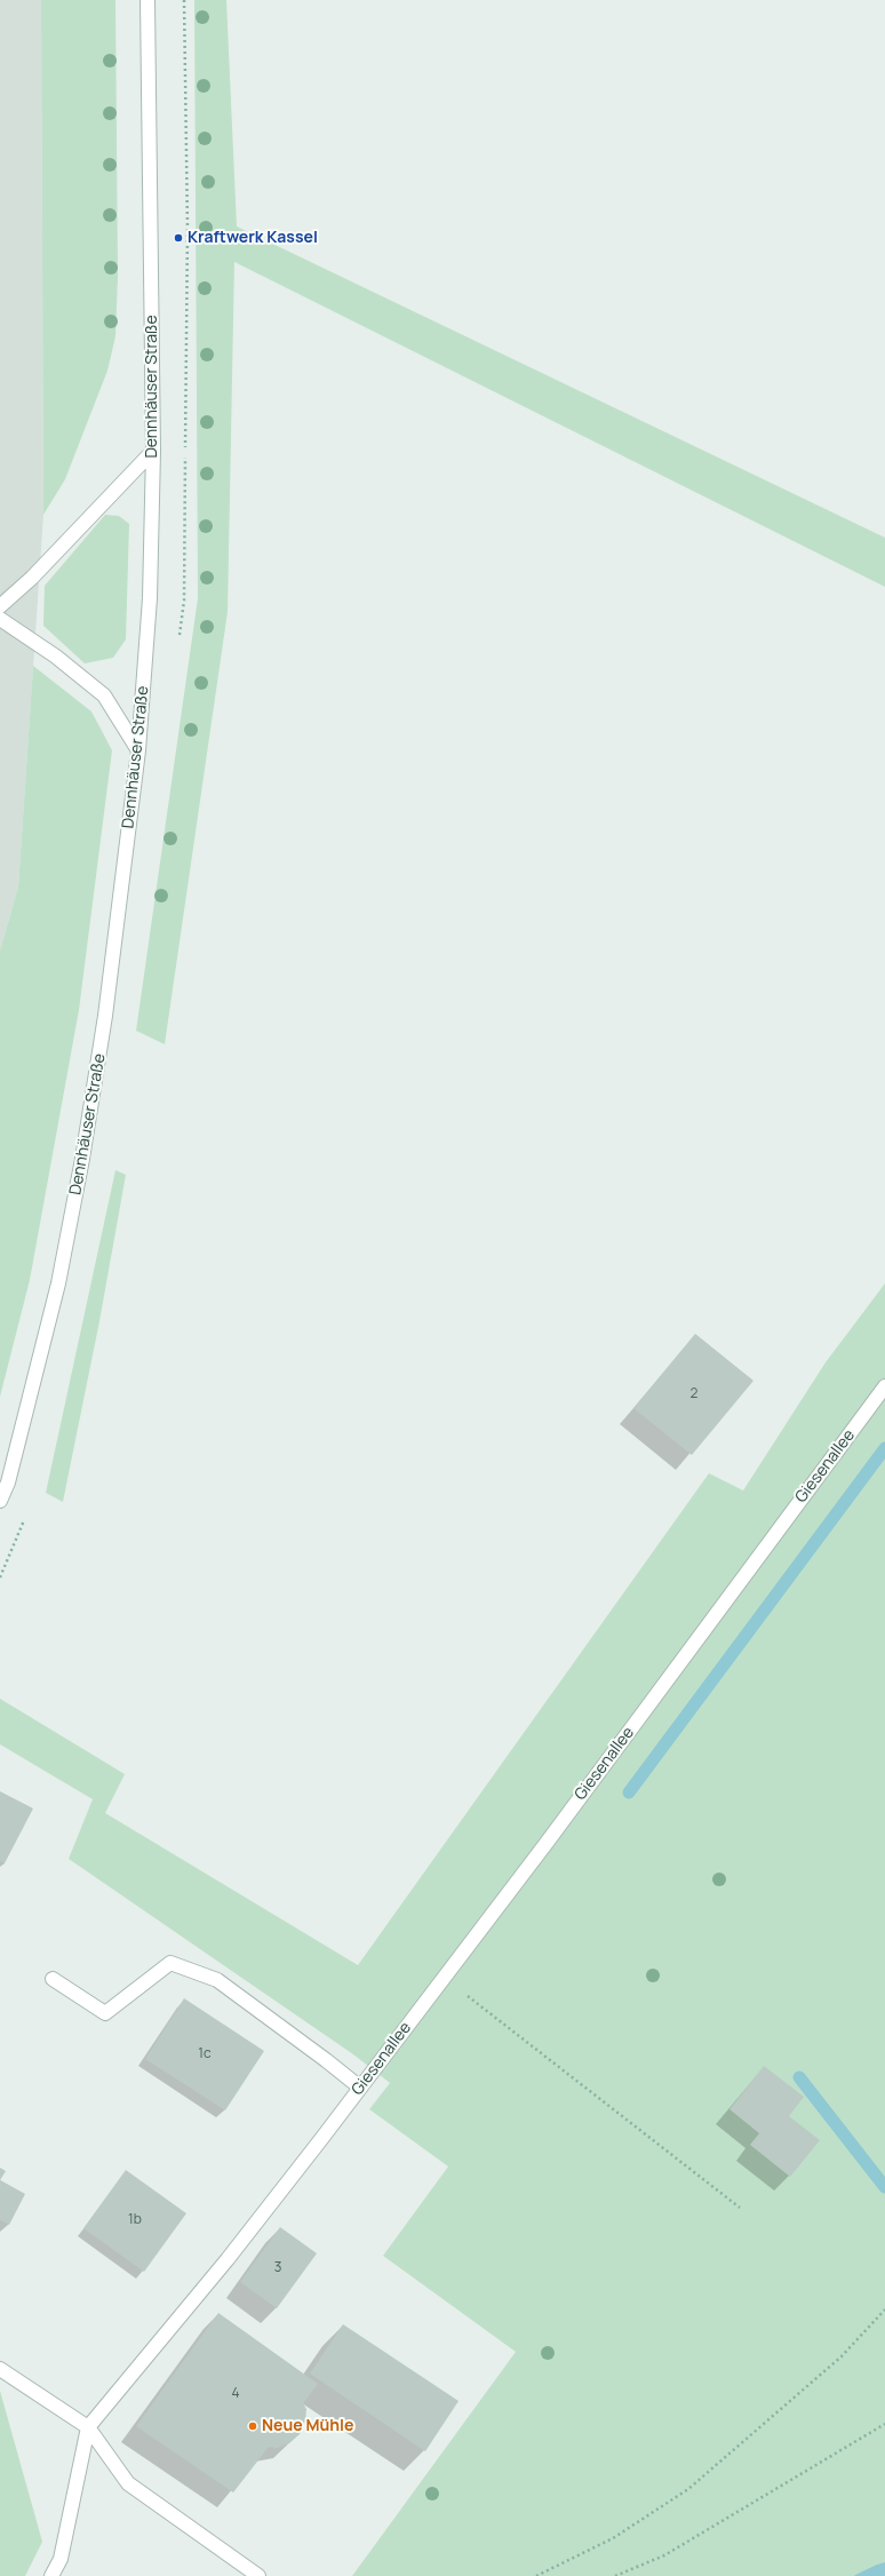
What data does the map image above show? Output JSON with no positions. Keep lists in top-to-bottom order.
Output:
{
  "streets": {
    "street": ["Dennhäuser Straße", "Giesenallee"]
  },
  "places": ["Kraftwerk Kassel", "Neue Mühle"],
  "house_numbers": [
    "2",
    "1c",
    "1b",
    "3",
    "4"
  ]
}
